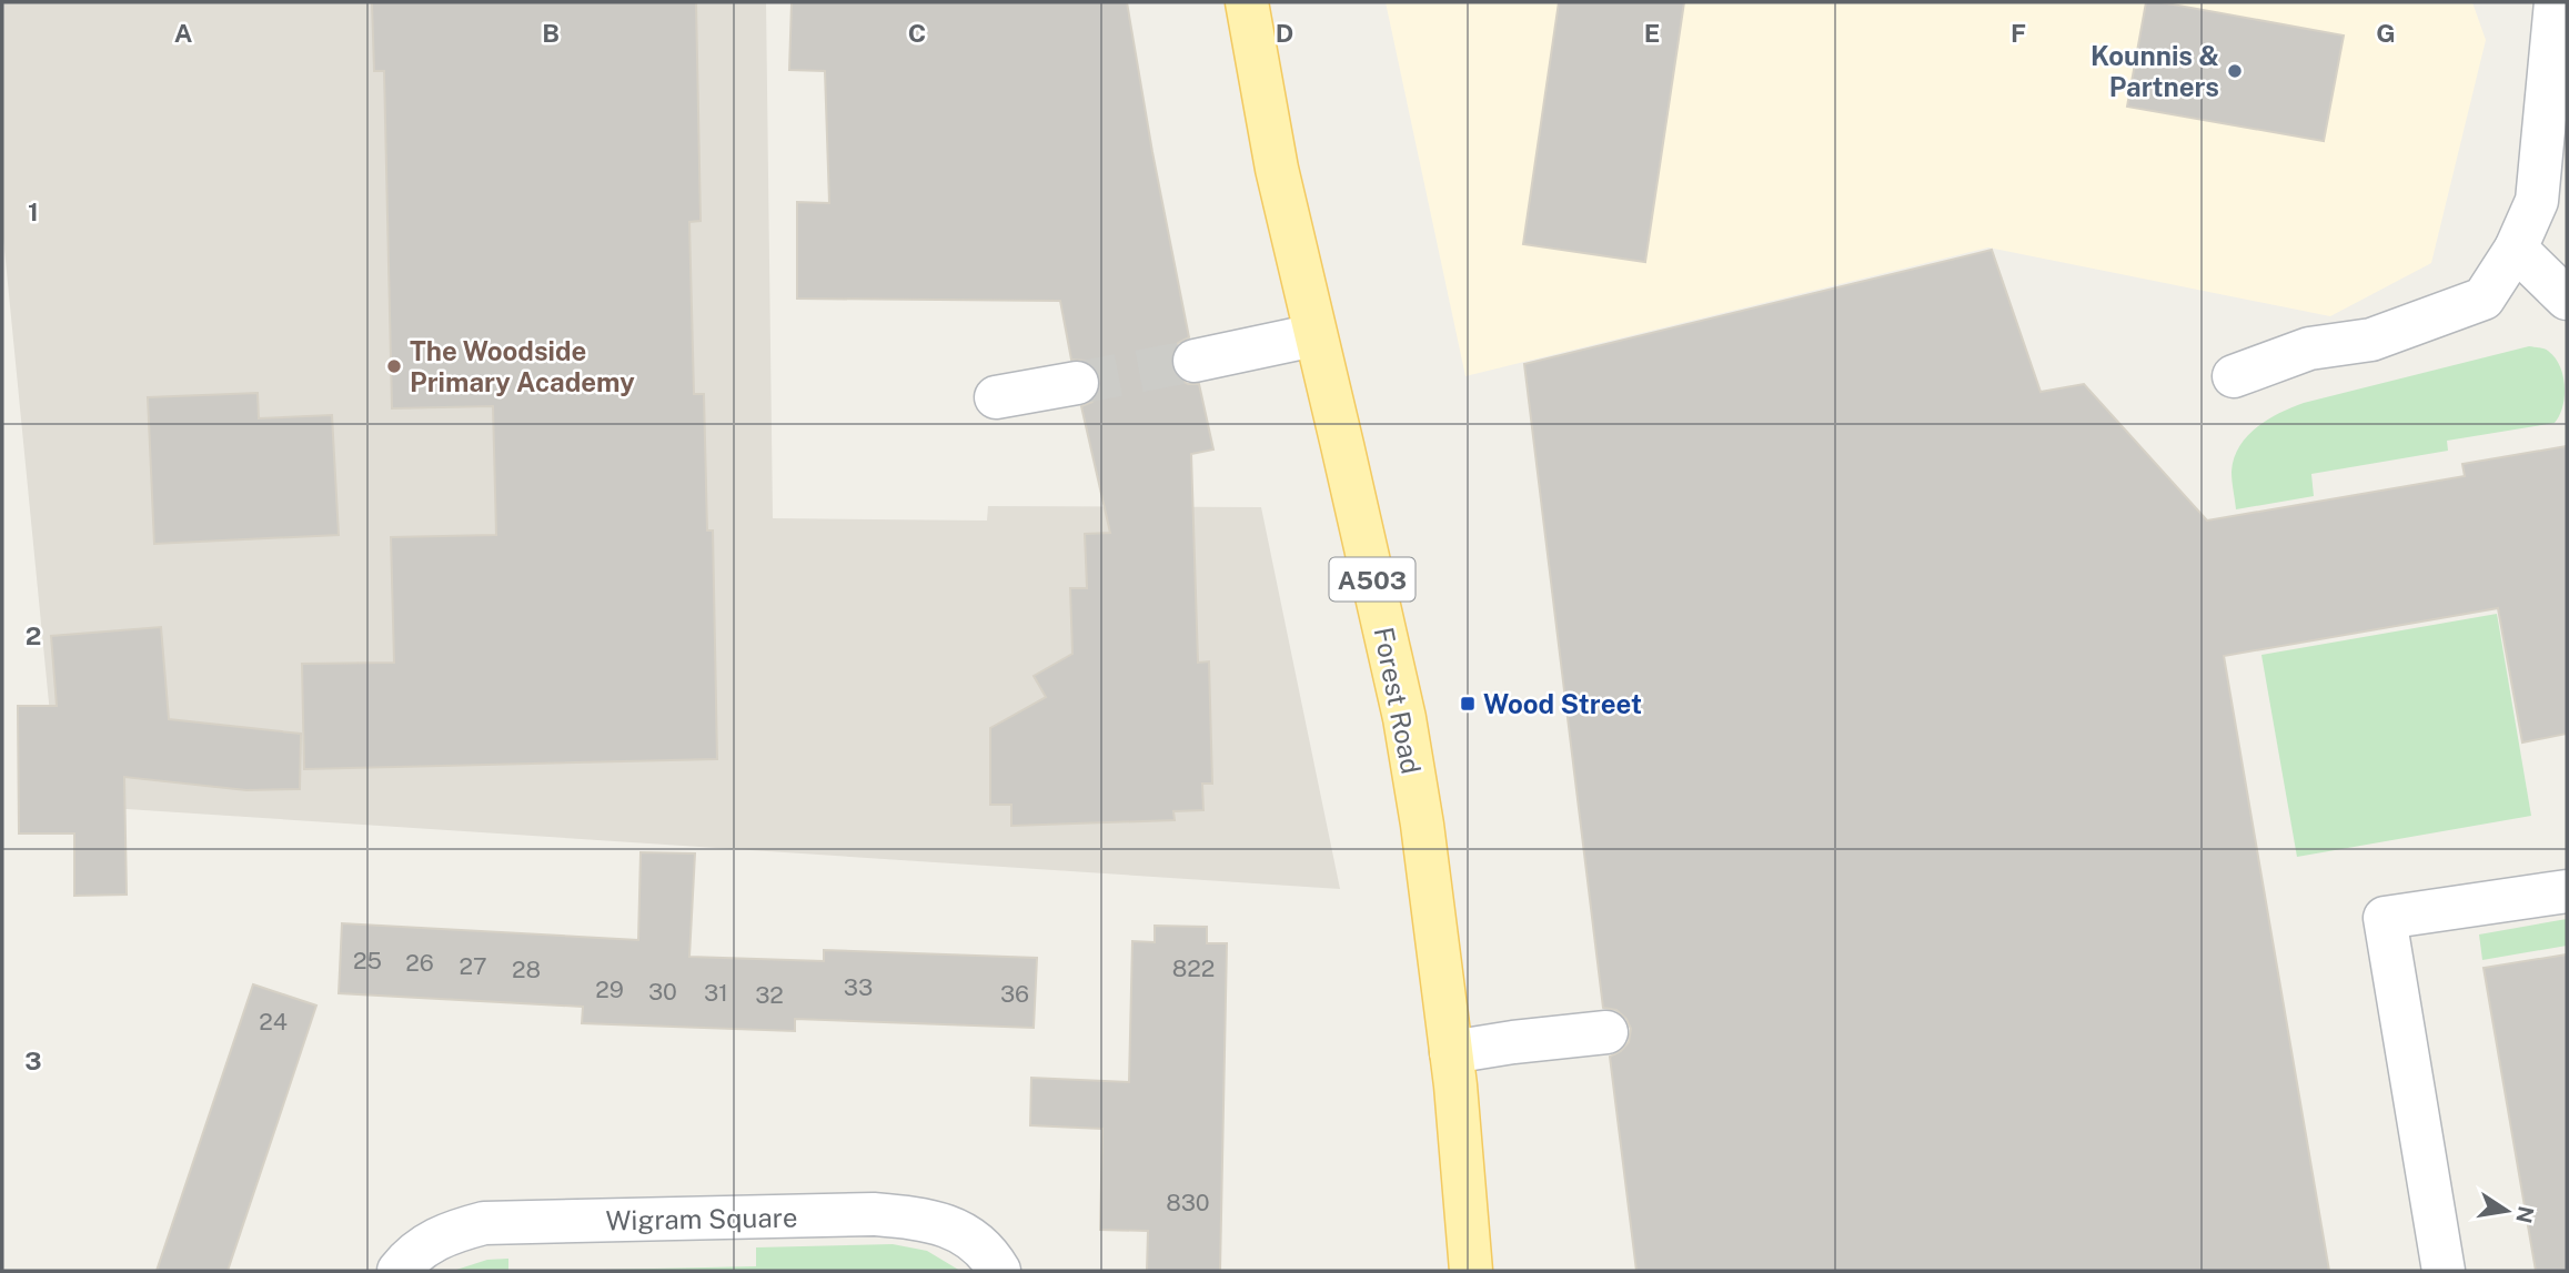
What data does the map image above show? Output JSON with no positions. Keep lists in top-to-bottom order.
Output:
{
  "streets": {
    "main road": ["A503", "Forest Road"],
    "street": ["Wigram Square"]
  },
  "places": {
    "other": ["Kounnis & Partners", "The Woodside Primary Academy"],
    "transit": ["Wood Street"]
  },
  "house_numbers": [
    "25",
    "26",
    "27",
    "822",
    "28",
    "33",
    "29",
    "30",
    "31",
    "36",
    "32",
    "24",
    "830"
  ],
  "north": "right",
  "grid": {
    "columns": [
      "A",
      "B",
      "C",
      "D",
      "E",
      "F",
      "G"
    ],
    "rows": ["1", "2", "3"]
  }
}
